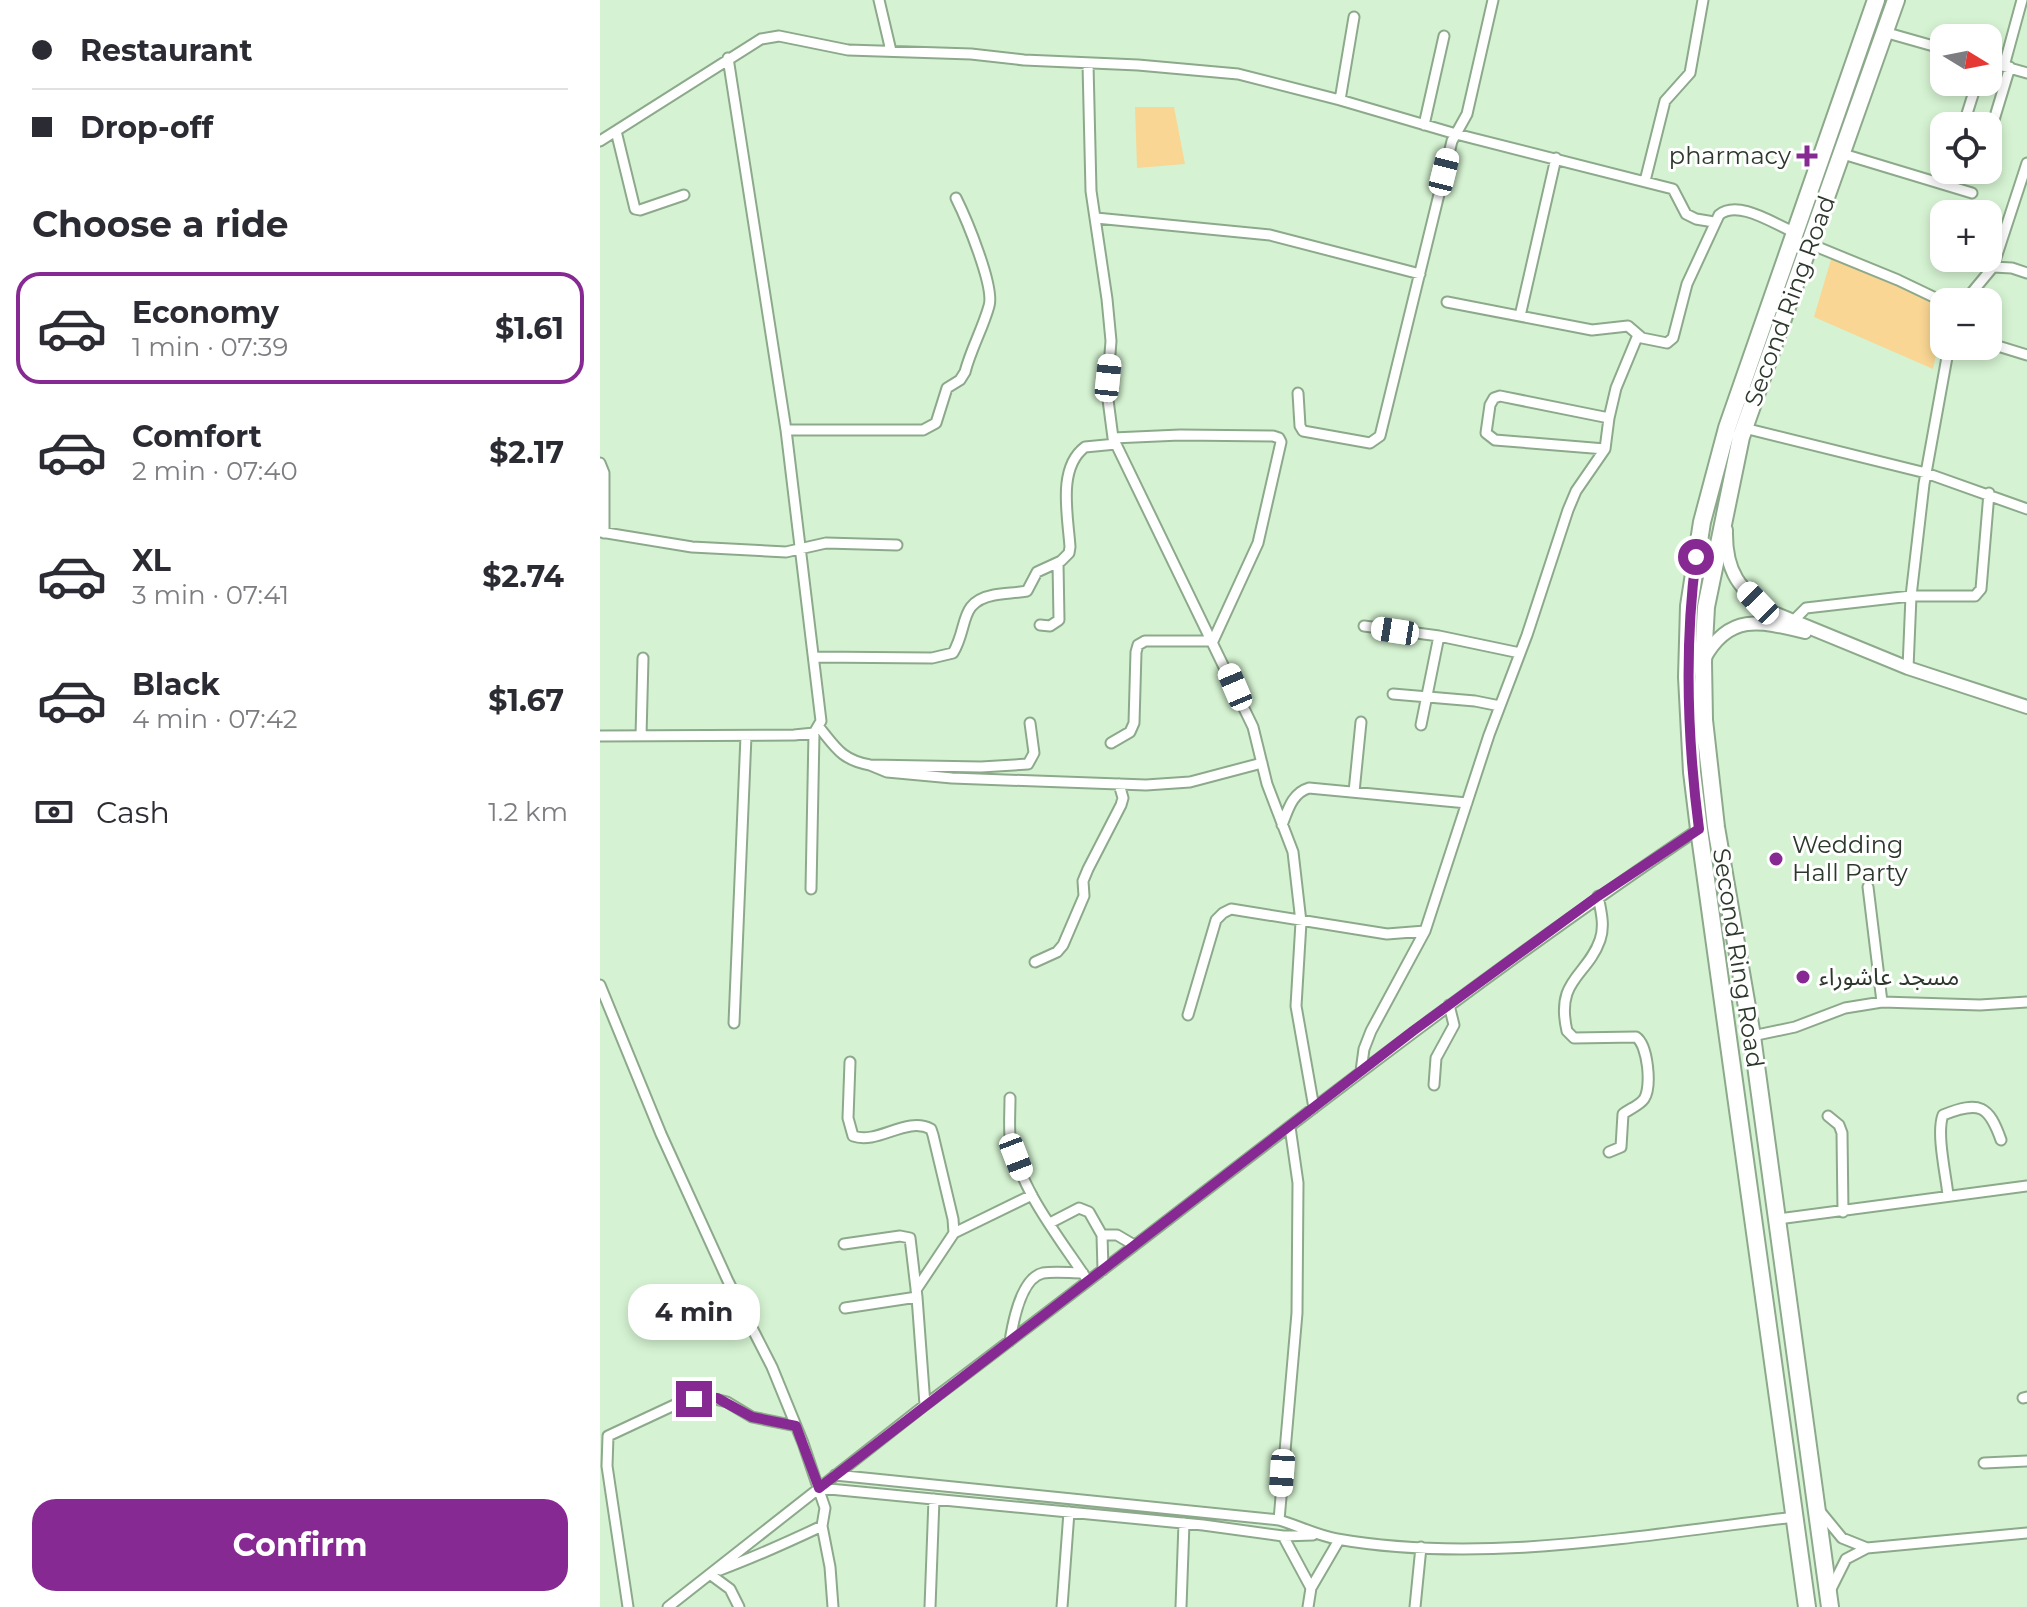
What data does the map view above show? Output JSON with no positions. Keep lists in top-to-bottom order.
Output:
{
  "streets": {
    "highway": ["Second Ring Road"]
  },
  "places": {
    "health": ["pharmacy"],
    "other": ["Wedding Hall Party", "مسجد عاشوراء"]
  },
  "north": "right",
  "page": {
    "banner": ["Restaurant", "Drop-off"],
    "map_buttons": ["+", "−"],
    "heading": "Choose a ride",
    "list": [
      {
        "name": "Economy",
        "note": "1 min · 07:39",
        "value": "$1.61"
      },
      {
        "name": "Comfort",
        "note": "2 min · 07:40",
        "value": "$2.17"
      },
      {
        "name": "XL",
        "note": "3 min · 07:41",
        "value": "$2.74"
      },
      {
        "name": "Black",
        "note": "4 min · 07:42",
        "value": "$1.67"
      }
    ],
    "pay": ["Cash", "1.2 km"],
    "bubble": "4 min",
    "buttons": "Confirm"
  }
}
